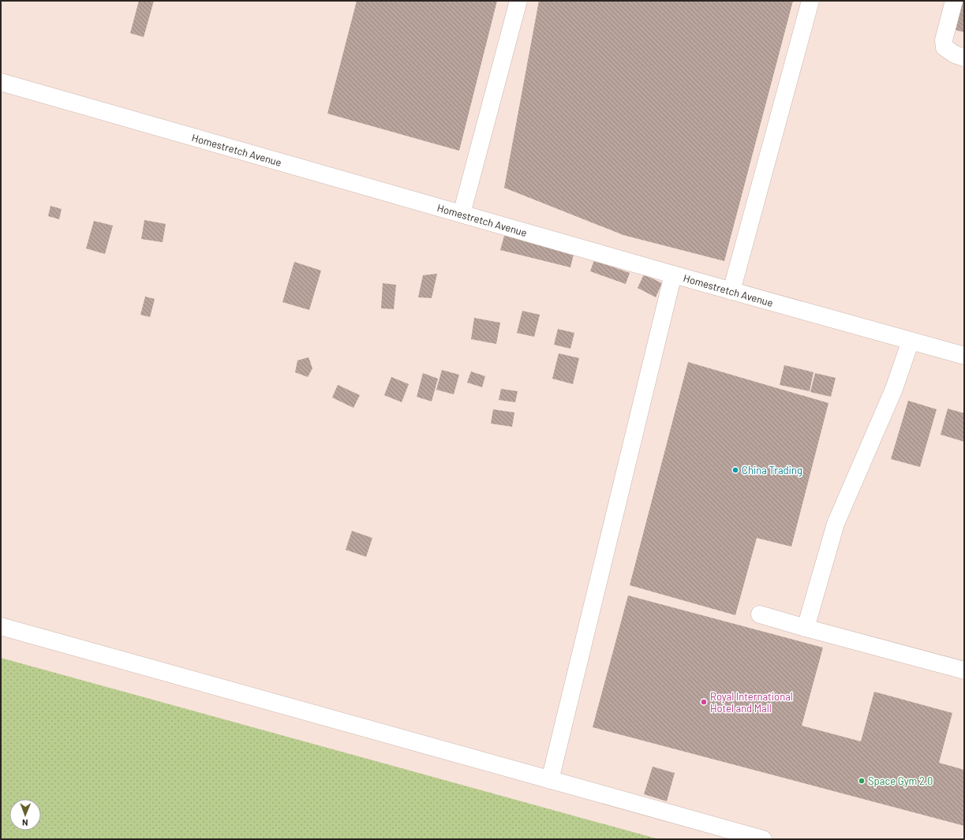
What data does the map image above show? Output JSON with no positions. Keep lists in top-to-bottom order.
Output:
{
  "streets": {
    "street": ["Homestretch Avenue"]
  },
  "places": ["China Trading", "Royal International Hotel and Mall", "Space Gym 2.0"],
  "north": "bottom"
}
